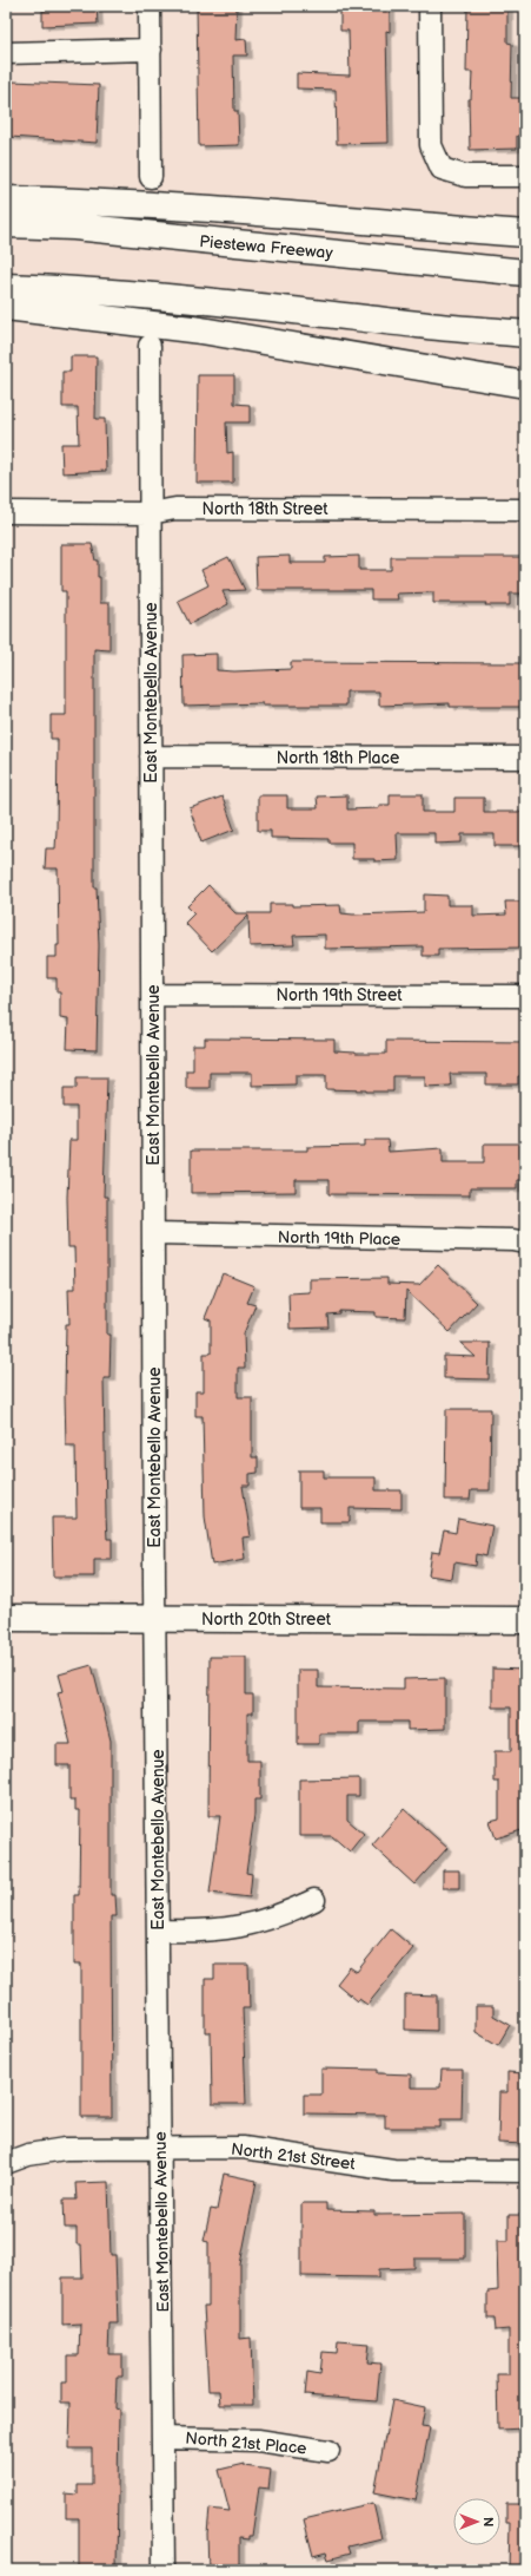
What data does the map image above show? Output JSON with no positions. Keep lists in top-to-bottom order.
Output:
{
  "streets": {
    "main road": ["Piestewa Freeway", "North 20th Street"],
    "street": [
      "North 18th Street",
      "East Montebello Avenue",
      "North 18th Place",
      "North 19th Street",
      "North 19th Place",
      "North 21st Street",
      "North 21st Place"
    ]
  },
  "crossings": [
    ["North 18th Street", "East Montebello Avenue"],
    ["East Montebello Avenue", "North 18th Place"],
    ["East Montebello Avenue", "North 19th Street"],
    ["East Montebello Avenue", "North 19th Place"],
    ["East Montebello Avenue", "North 20th Street"],
    ["East Montebello Avenue", "North 21st Street"],
    ["East Montebello Avenue", "North 21st Place"]
  ],
  "north": "right"
}
